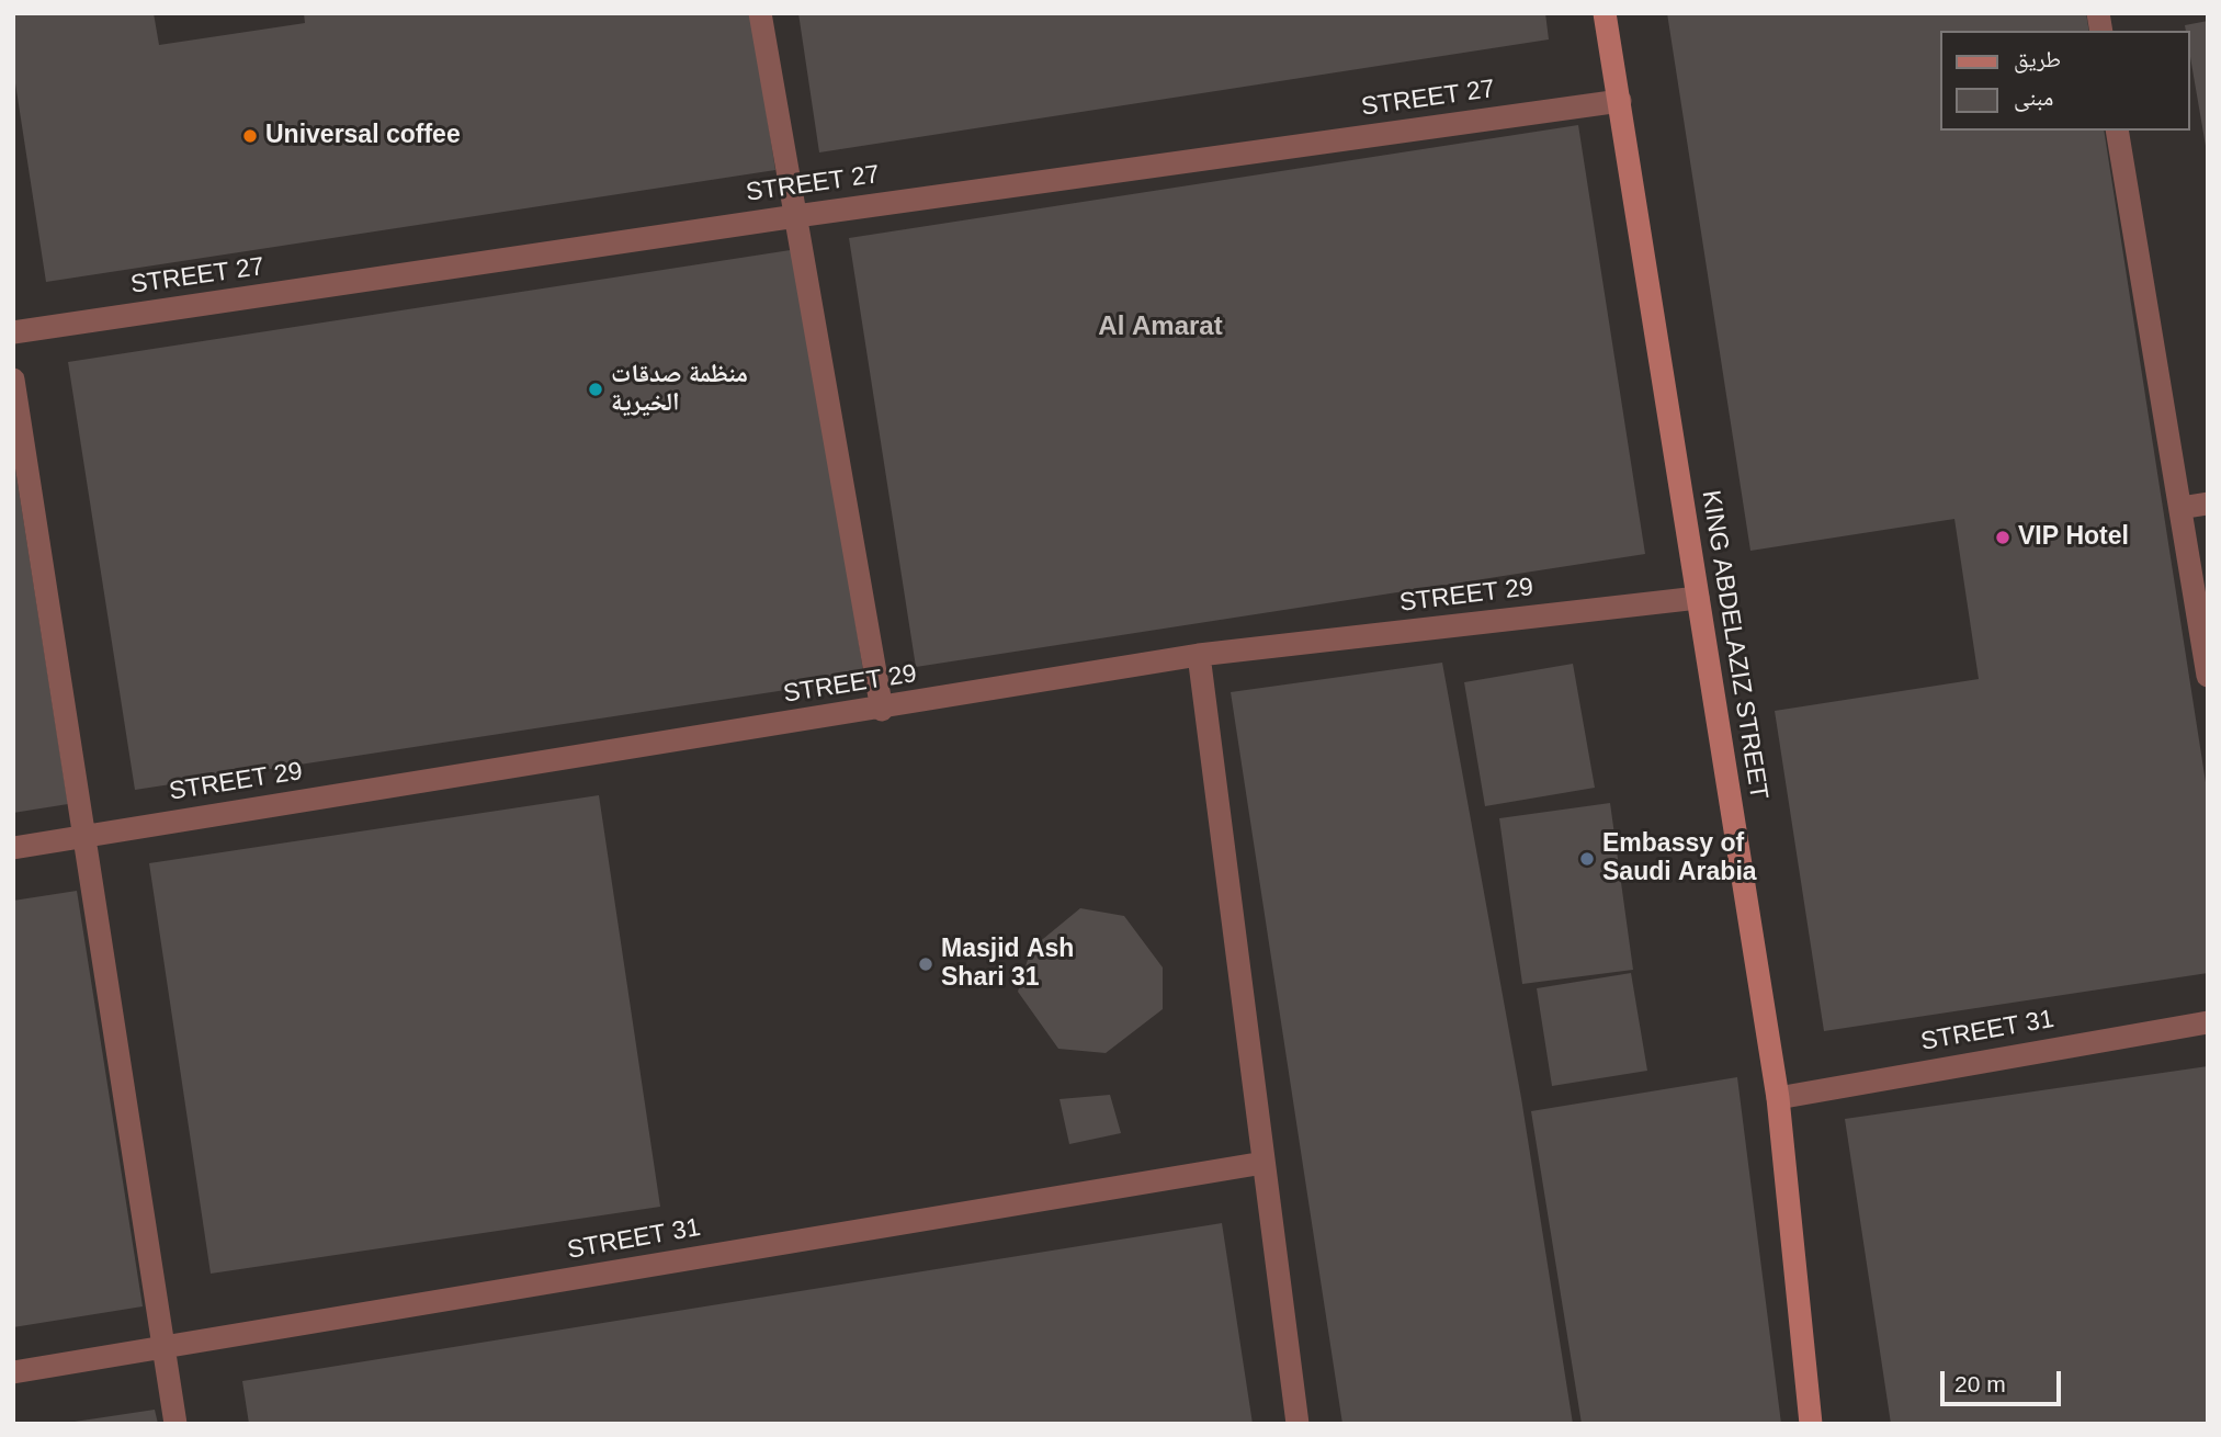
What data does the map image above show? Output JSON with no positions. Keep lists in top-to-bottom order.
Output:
{
  "streets": {
    "street": [
      "STREET 27",
      "STREET 29",
      "KING ABDELAZIZ STREET",
      "STREET 31"
    ]
  },
  "crossings": [
    ["STREET 27", "KING ABDELAZIZ STREET"],
    ["STREET 29", "KING ABDELAZIZ STREET"],
    ["KING ABDELAZIZ STREET", "STREET 31"]
  ],
  "districts": ["Al Amarat"],
  "places": [
    "Universal coffee",
    "منظمة صدقات الخيرية",
    "VIP Hotel",
    "Embassy of Saudi Arabia",
    "Masjid Ash Shari 31"
  ],
  "legend": ["طريق", "مبنى"],
  "scale_bar": "20 m"
}
